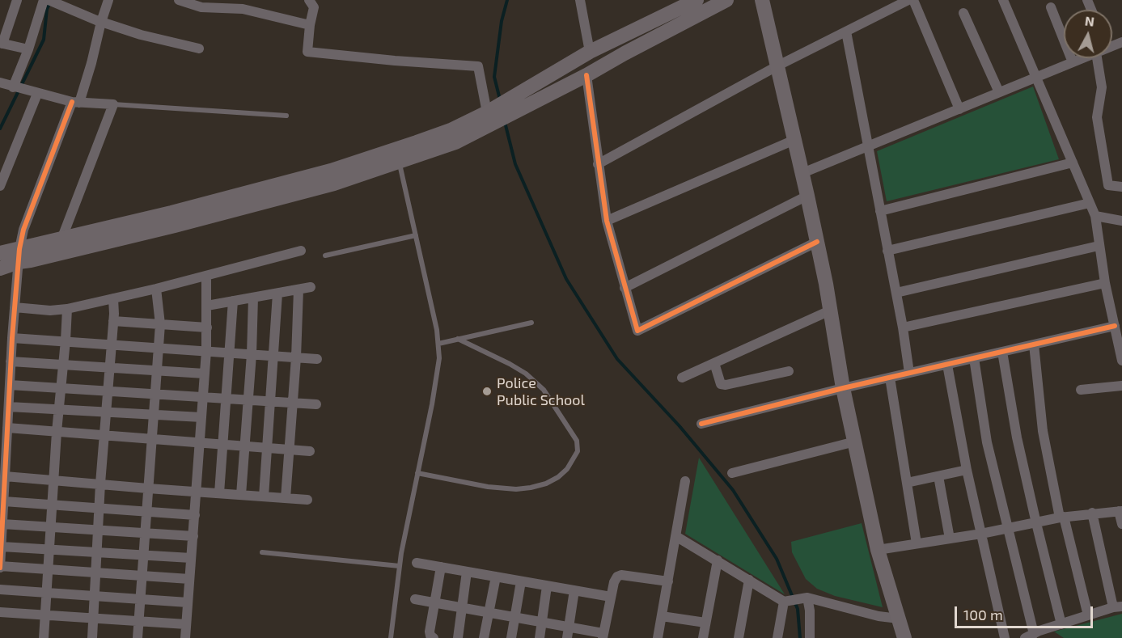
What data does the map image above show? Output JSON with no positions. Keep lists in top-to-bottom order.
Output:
{
  "places": ["Police Public School"],
  "scale_bar": "100 m",
  "north": "top"
}
